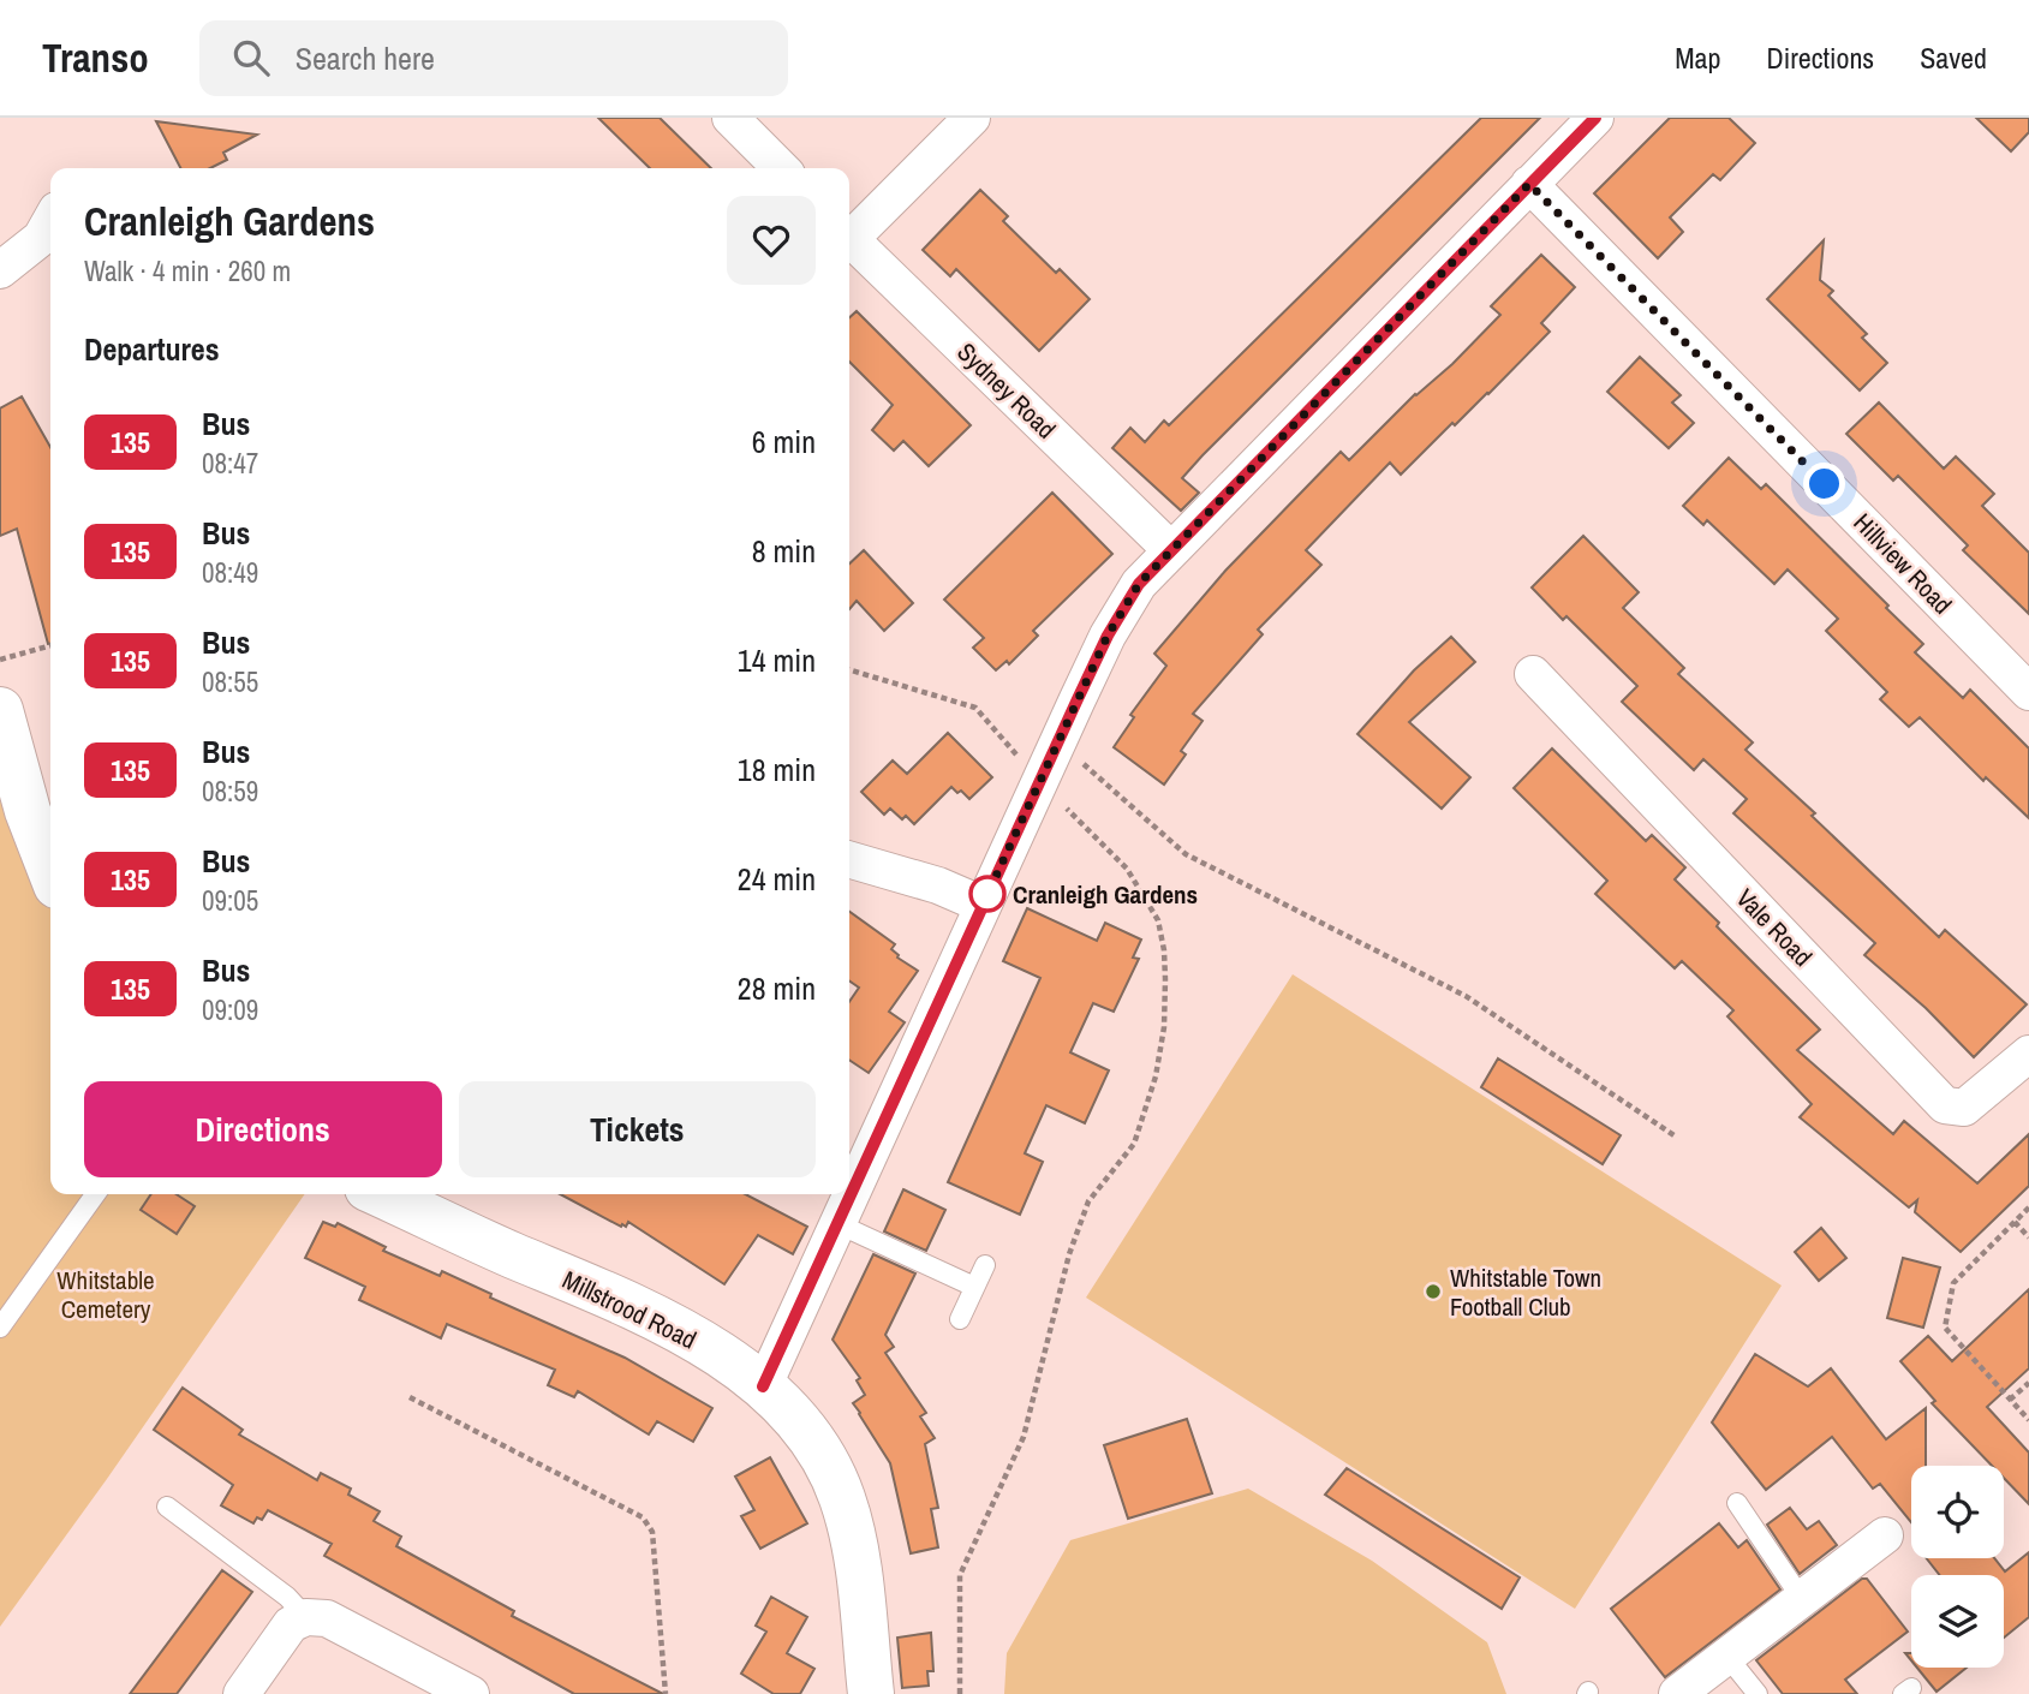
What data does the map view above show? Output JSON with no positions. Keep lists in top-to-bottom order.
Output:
{
  "streets": {
    "street": [
      "Sydney Road",
      "Hillview Road",
      "Vale Road",
      "Millstrood Road"
    ]
  },
  "parks": ["Whitstable Cemetery"],
  "places": ["Cranleigh Gardens", "Whitstable Town Football Club"],
  "lines": ["bus line 135"],
  "page": {
    "header": "Transo",
    "search": "Search here",
    "nav": ["Map", "Directions", "Saved"],
    "heading": [
      ["Cranleigh Gardens", "Walk · 4 min · 260 m"],
      "Departures"
    ],
    "list": [
      {
        "mark": "135",
        "name": "Bus",
        "note": "08:47",
        "value": "6 min"
      },
      {
        "mark": "135",
        "name": "Bus",
        "note": "08:49",
        "value": "8 min"
      },
      {
        "mark": "135",
        "name": "Bus",
        "note": "08:55",
        "value": "14 min"
      },
      {
        "mark": "135",
        "name": "Bus",
        "note": "08:59",
        "value": "18 min"
      },
      {
        "mark": "135",
        "name": "Bus",
        "note": "09:05",
        "value": "24 min"
      },
      {
        "mark": "135",
        "name": "Bus",
        "note": "09:09",
        "value": "28 min"
      }
    ],
    "buttons": ["Directions", "Tickets"]
  }
}
